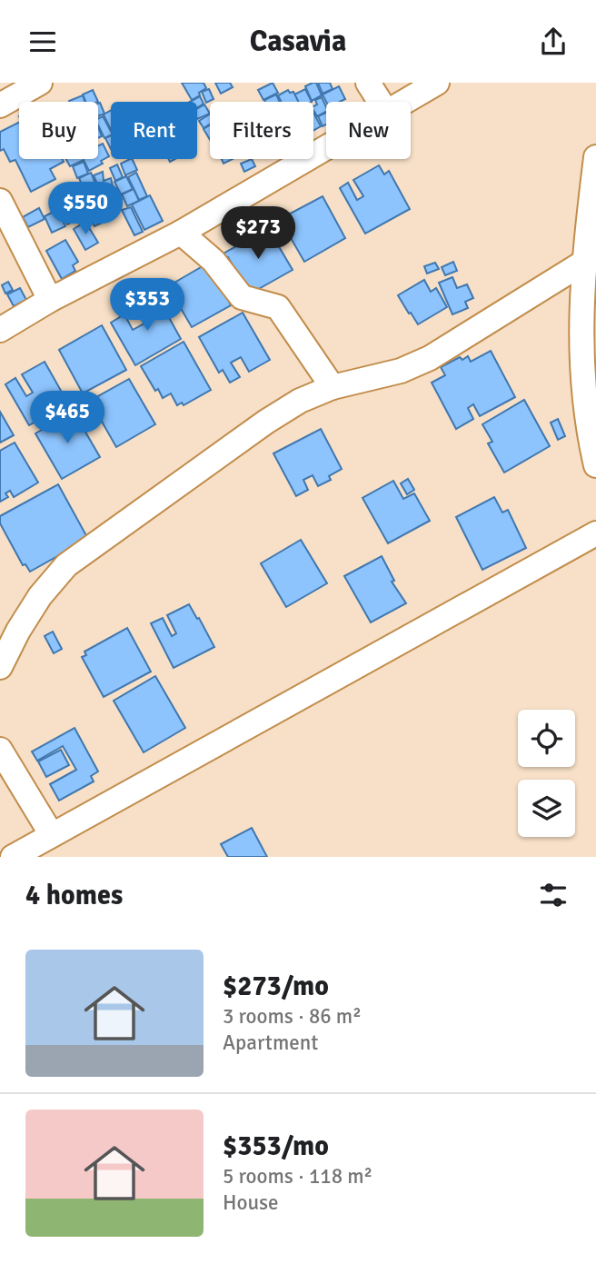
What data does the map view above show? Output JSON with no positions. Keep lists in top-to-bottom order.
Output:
{
  "page": {
    "header": "Casavia",
    "chip": [
      "Buy",
      "Rent",
      "Filters",
      "New"
    ],
    "price": [
      "$550",
      "$273",
      "$353",
      "$465"
    ],
    "heading": "4 homes",
    "list": [
      {
        "name": "$273/mo",
        "note": "3 rooms · 86 m² · Apartment"
      },
      {
        "name": "$353/mo",
        "note": "5 rooms · 118 m² · House"
      }
    ]
  }
}
